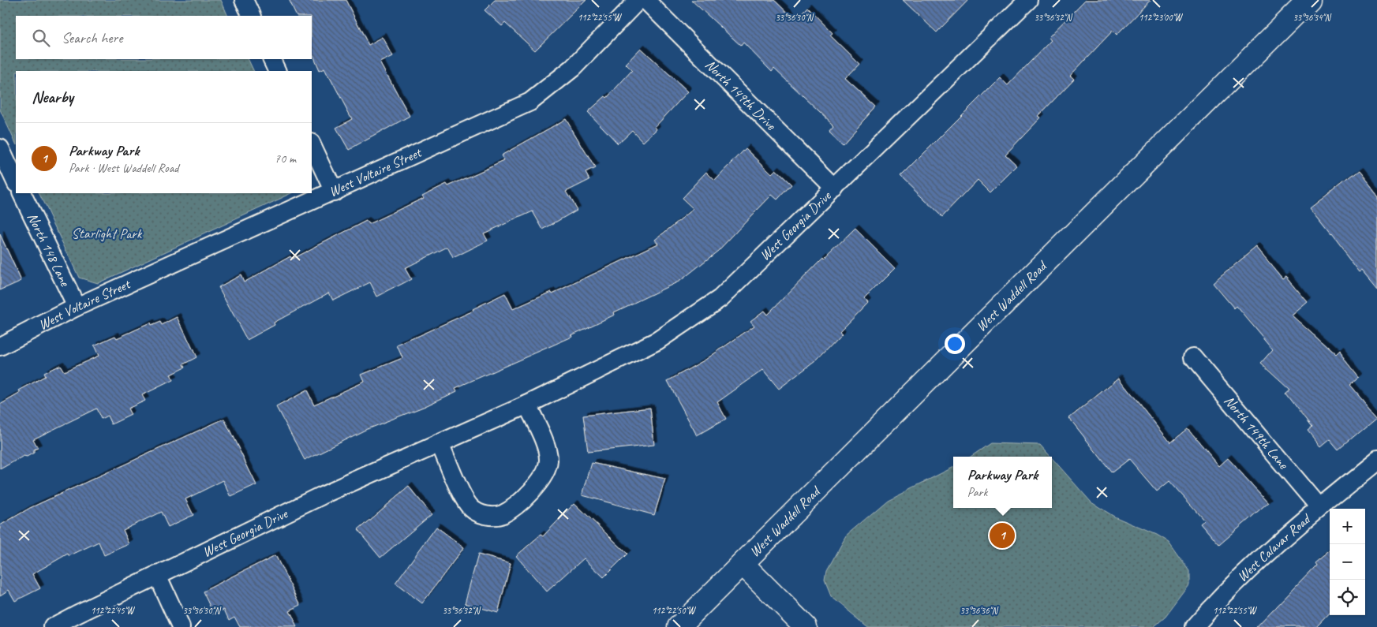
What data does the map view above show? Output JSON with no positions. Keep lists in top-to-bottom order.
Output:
{
  "streets": {
    "main road": ["West Waddell Road"],
    "street": [
      "North 149th Drive",
      "West Voltaire Street",
      "West Georgia Drive",
      "North 148 Lane",
      "North 149th Lane",
      "West Calavar Road"
    ]
  },
  "crossings": [
    ["North 149th Drive", "West Georgia Drive"],
    ["West Voltaire Street", "North 148 Lane"],
    ["North 149th Lane", "West Calavar Road"]
  ],
  "parks": ["Starlight Park"],
  "page": {
    "search": "Search here",
    "heading": "Nearby",
    "list": [
      {
        "mark": "1",
        "name": "Parkway Park",
        "note": "Park · West Waddell Road",
        "value": "70 m"
      }
    ],
    "popup": ["Parkway Park", "Park"],
    "map_buttons": ["+", "−"],
    "pins": "1"
  },
  "coordinates": [
    "112°22'55\"W",
    "112°23'00\"W",
    "33°36'30\"N",
    "33°36'32\"N",
    "33°36'34\"N",
    "33°36'36\"N",
    "112°22'45\"W",
    "112°22'50\"W"
  ]
}
